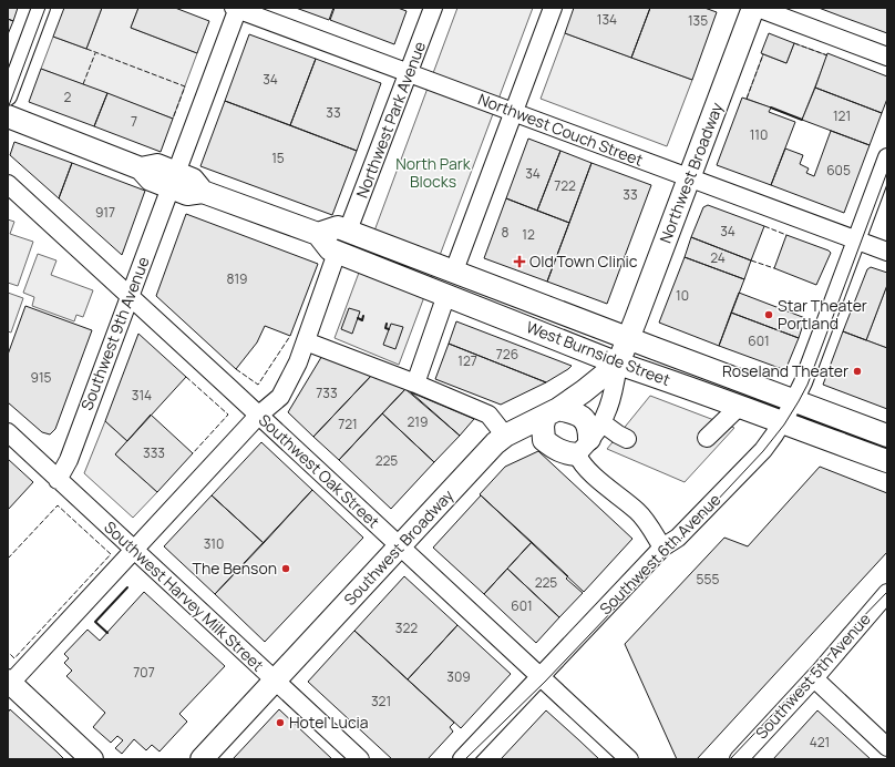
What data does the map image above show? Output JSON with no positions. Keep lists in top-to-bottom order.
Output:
{
  "streets": {
    "main road": ["Northwest Broadway", "West Burnside Street", "Southwest Broadway"],
    "street": [
      "Northwest Park Avenue",
      "Northwest Couch Street",
      "Southwest 9th Avenue",
      "Southwest Oak Street",
      "Southwest 6th Avenue",
      "Southwest Harvey Milk Street",
      "Southwest 5th Avenue"
    ]
  },
  "crossings": [
    ["Northwest Park Avenue", "Northwest Couch Street"],
    ["Northwest Park Avenue", "West Burnside Street"],
    ["Northwest Couch Street", "Northwest Broadway"],
    ["Northwest Couch Street", "Southwest 9th Avenue"],
    ["Northwest Couch Street", "Southwest 6th Avenue"],
    ["Northwest Broadway", "West Burnside Street"],
    ["Northwest Broadway", "Southwest Broadway"],
    ["Southwest 9th Avenue", "West Burnside Street"],
    ["Southwest 9th Avenue", "Southwest Oak Street"],
    ["Southwest 9th Avenue", "Southwest Harvey Milk Street"],
    ["West Burnside Street", "Southwest Broadway"],
    ["West Burnside Street", "Southwest 6th Avenue"],
    ["Southwest Oak Street", "Southwest Broadway"],
    ["Southwest Oak Street", "Southwest 6th Avenue"],
    ["Southwest Broadway", "Southwest Harvey Milk Street"]
  ],
  "parks": ["North Park Blocks"],
  "places": {
    "health": ["Old Town Clinic"],
    "other": [
      "Star Theater Portland",
      "Roseland Theater",
      "The Benson",
      "Hotel Lucia"
    ]
  },
  "house_numbers": [
    "134",
    "135",
    "34",
    "2",
    "33",
    "121",
    "7",
    "110",
    "15",
    "605",
    "34",
    "722",
    "33",
    "917",
    "34",
    "8",
    "12",
    "24",
    "819",
    "10",
    "601",
    "726",
    "127",
    "915",
    "733",
    "314",
    "219",
    "721",
    "333",
    "225",
    "310",
    "555",
    "225",
    "601",
    "322",
    "707",
    "309",
    "321",
    "421"
  ]
}
